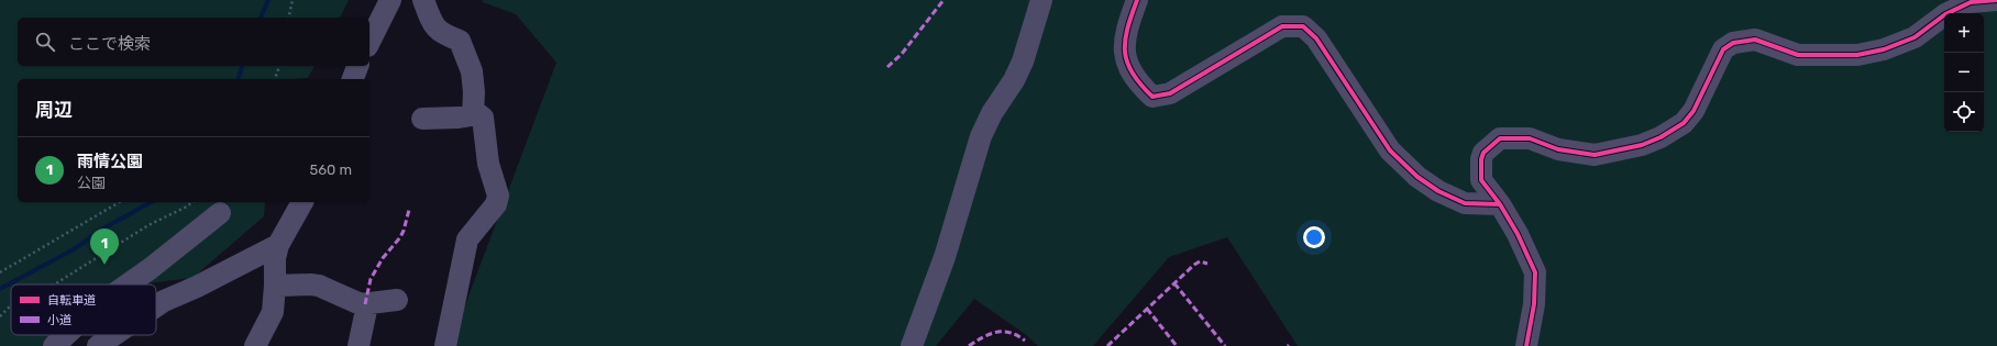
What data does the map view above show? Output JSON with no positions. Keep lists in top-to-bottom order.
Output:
{
  "legend": ["自転車道", "小道"],
  "page": {
    "map_buttons": ["+", "−"],
    "search": "ここで検索",
    "heading": "周辺",
    "list": [
      {
        "mark": "1",
        "name": "雨情公園",
        "note": "公園",
        "value": "560 m"
      }
    ],
    "pins": "1"
  }
}
